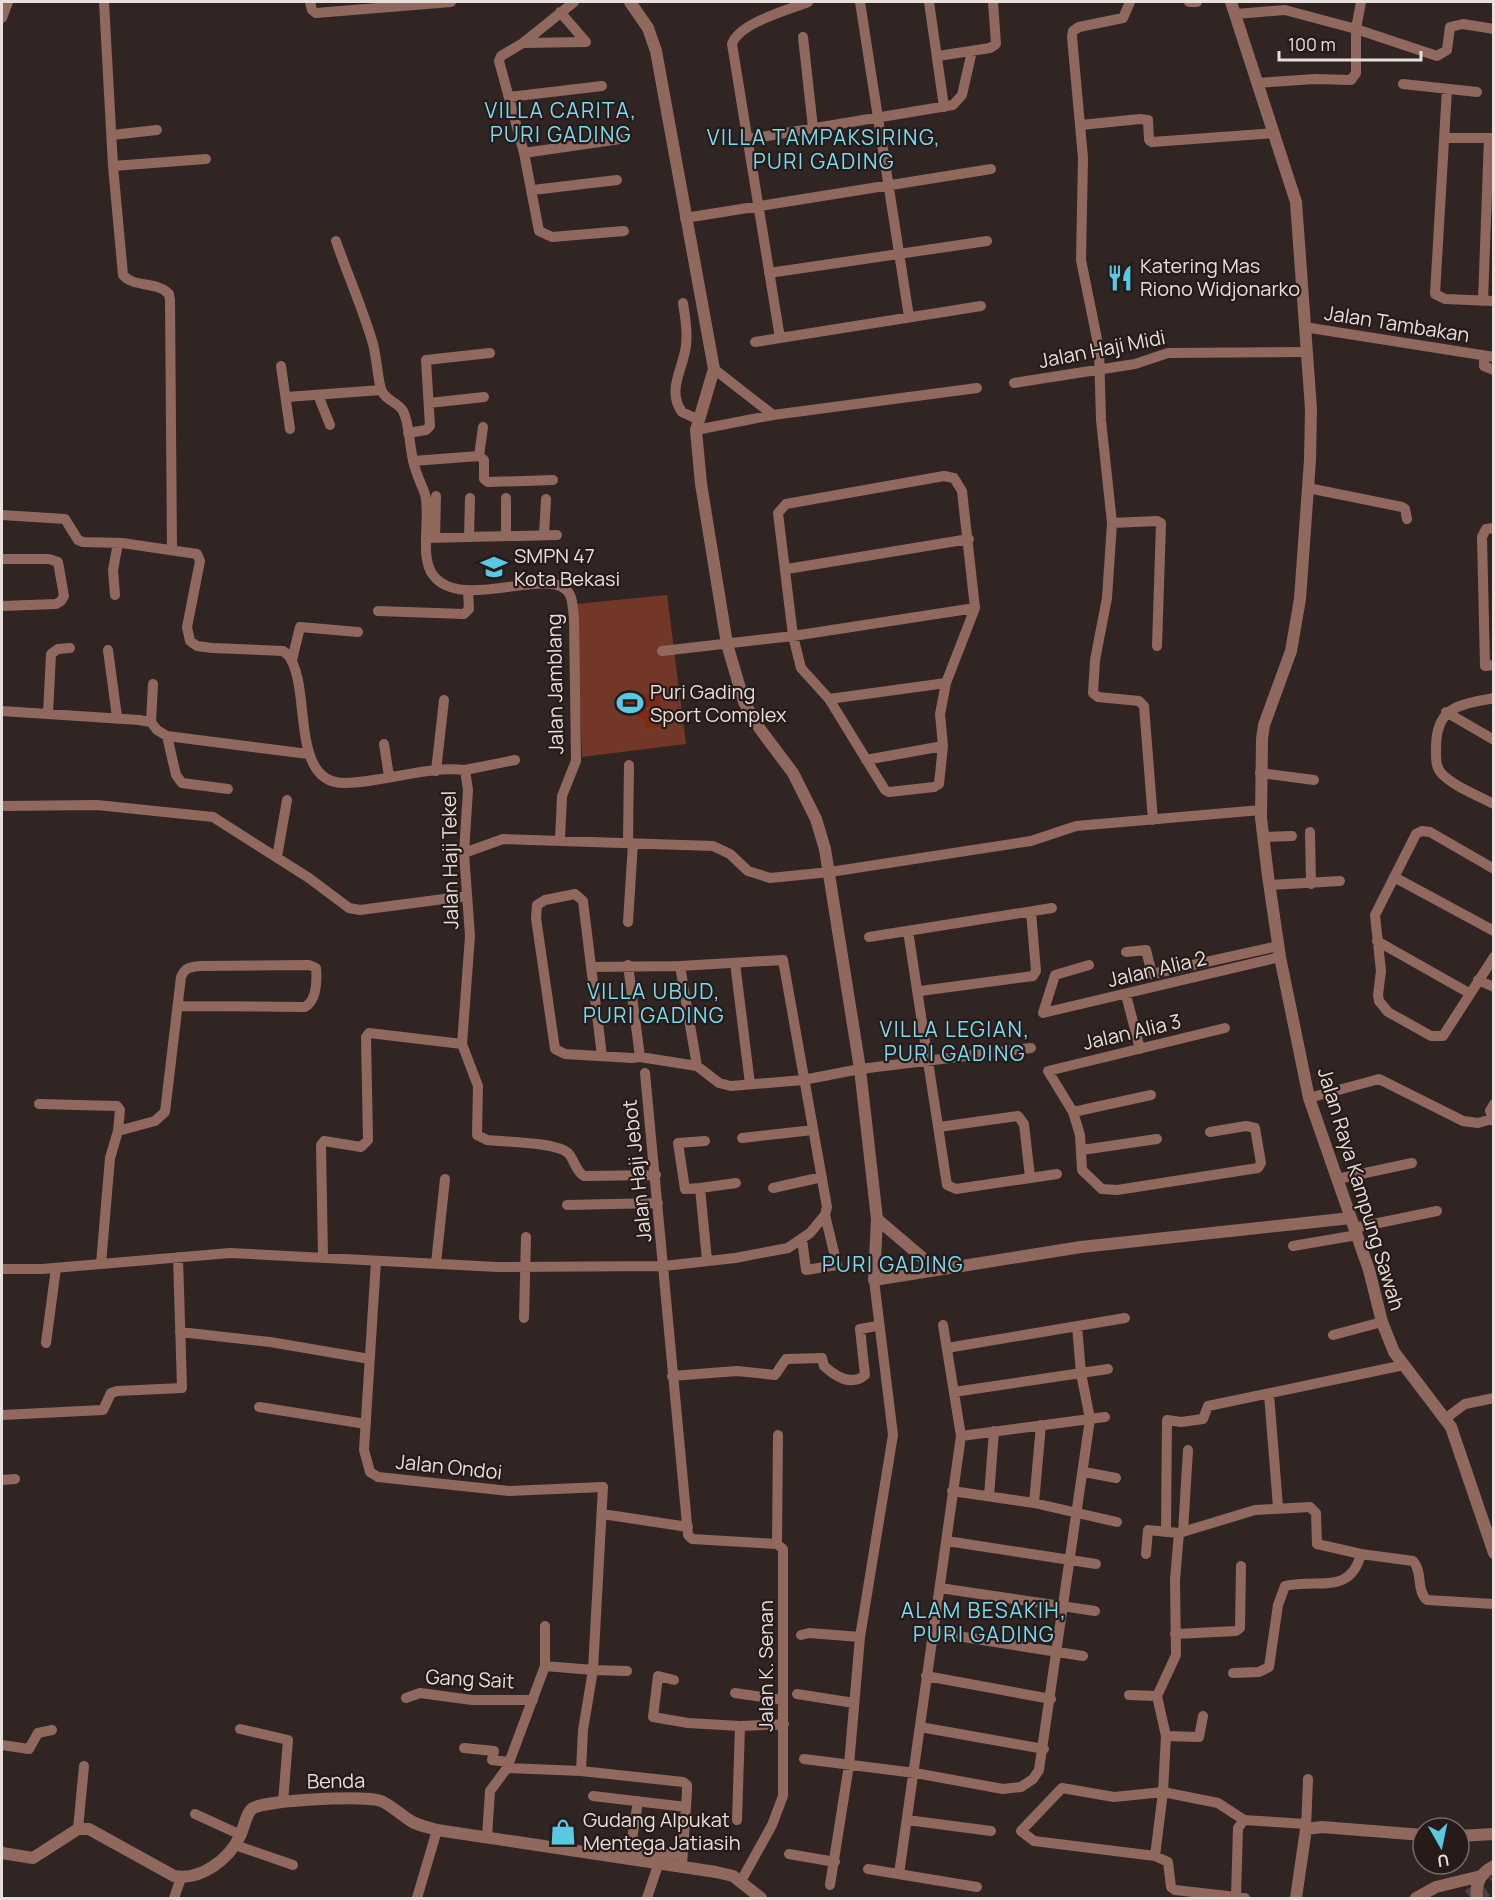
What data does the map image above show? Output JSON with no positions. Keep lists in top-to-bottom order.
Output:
{
  "streets": {
    "street": [
      "Jalan Tambakan",
      "Jalan Haji Midi",
      "Jalan Jamblang",
      "Jalan Haji Tekel",
      "Jalan Alia 2",
      "Jalan Alia 3",
      "Jalan Haji Jebot",
      "Jalan Raya Kampung Sawah",
      "Jalan Ondoi",
      "Jalan K. Senan",
      "Gang Sait",
      "Benda"
    ]
  },
  "crossings": [
    ["Jalan Tambakan", "Jalan Raya Kampung Sawah"],
    ["Jalan Haji Midi", "Jalan Raya Kampung Sawah"],
    ["Jalan Haji Tekel", "Jalan Haji Jebot"],
    ["Jalan Alia 2", "Jalan Raya Kampung Sawah"],
    ["Jalan K. Senan", "Benda"]
  ],
  "districts": [
    "VILLA CARITA, PURI GADING",
    "VILLA TAMPAKSIRING, PURI GADING",
    "VILLA UBUD, PURI GADING",
    "VILLA LEGIAN, PURI GADING",
    "PURI GADING",
    "ALAM BESAKIH, PURI GADING"
  ],
  "places": {
    "restaurant": ["Katering Mas Riono Widjonarko"],
    "school or university": ["SMPN 47 Kota Bekasi"],
    "sports": ["Puri Gading Sport Complex"],
    "shop": ["Gudang Alpukat Mentega Jatiasih"]
  },
  "scale_bar": "100 m",
  "north": "bottom"
}
